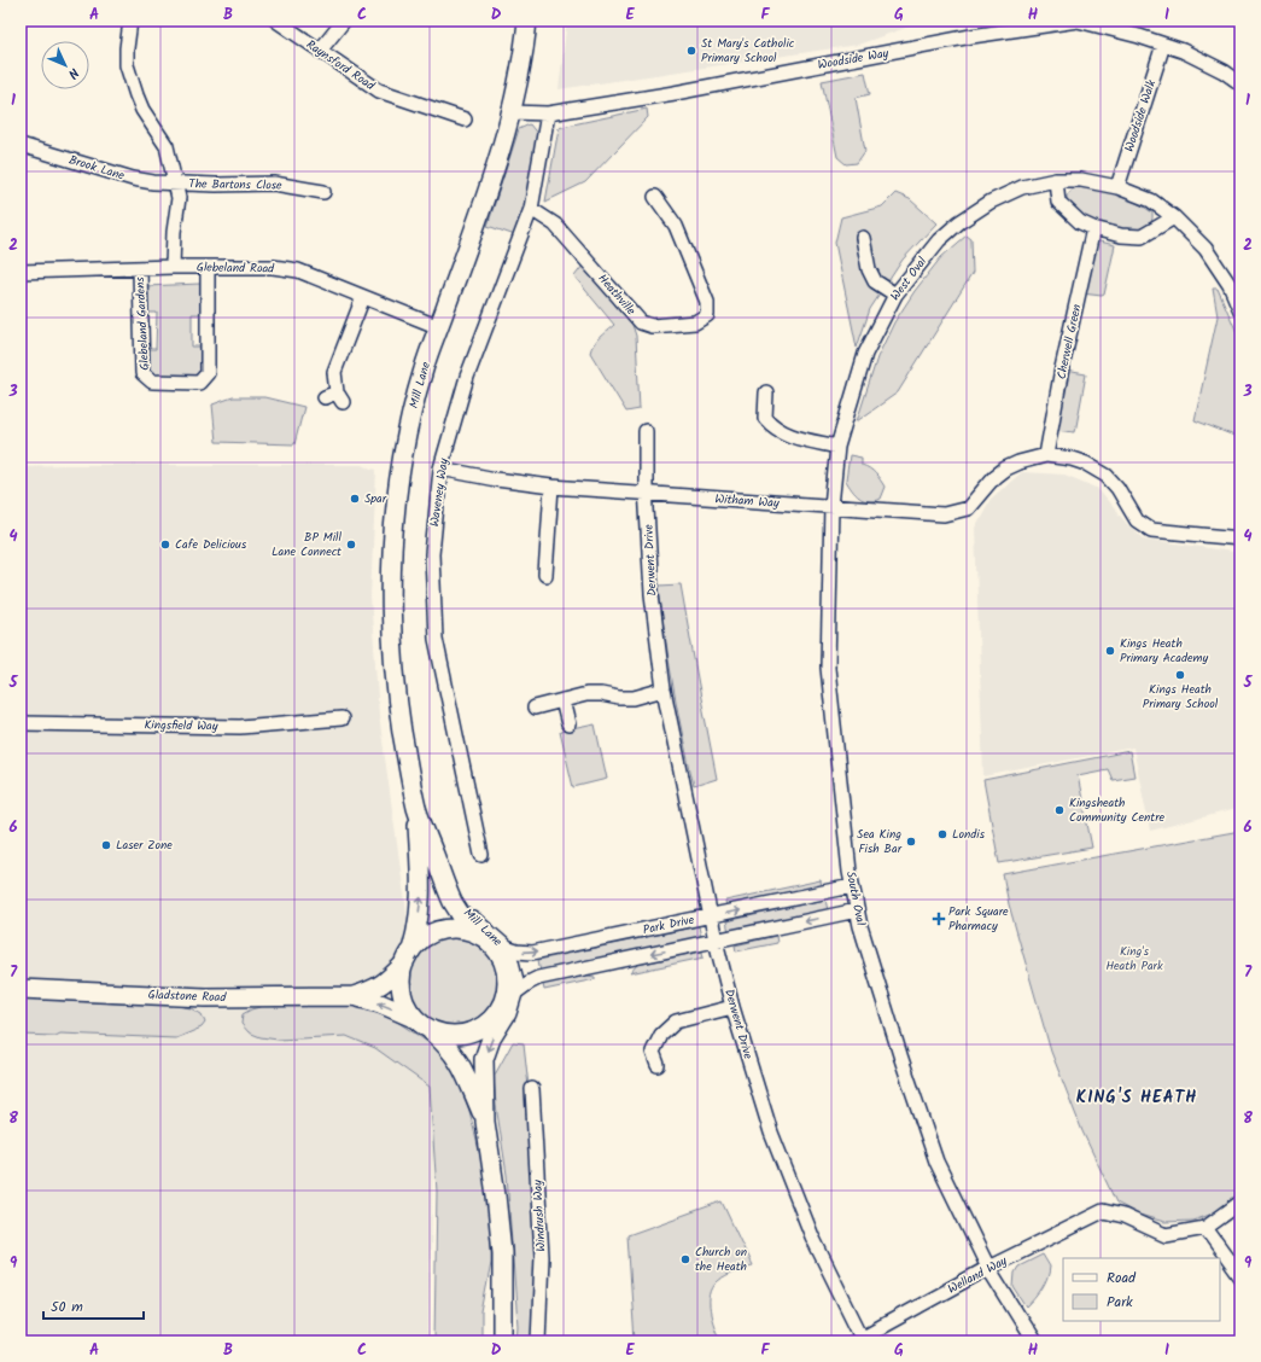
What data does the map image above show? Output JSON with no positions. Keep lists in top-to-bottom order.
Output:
{
  "streets": {
    "street": [
      "Woodside Way",
      "Raynsford Road",
      "Woodside Walk",
      "Brook Lane",
      "The Bartons Close",
      "Glebeland Road",
      "West Oval",
      "Heathville",
      "Glebeland Gardens",
      "Cherwell Green",
      "Mill Lane",
      "Waveney Way",
      "Witham Way",
      "Derwent Drive",
      "Kingsfield Way",
      "South Oval",
      "Park Drive",
      "Gladstone Road",
      "Windrush Way",
      "Welland Way"
    ]
  },
  "crossings": [
    ["Woodside Way", "Woodside Walk"],
    ["Woodside Way", "Mill Lane"],
    ["Woodside Way", "Waveney Way"],
    ["Woodside Walk", "West Oval"],
    ["Brook Lane", "The Bartons Close"],
    ["Glebeland Road", "Glebeland Gardens"],
    ["Glebeland Road", "Mill Lane"],
    ["West Oval", "Witham Way"],
    ["West Oval", "South Oval"],
    ["Heathville", "Waveney Way"],
    ["Cherwell Green", "Witham Way"],
    ["Mill Lane", "Park Drive"],
    ["Mill Lane", "Gladstone Road"],
    ["Waveney Way", "Witham Way"],
    ["Witham Way", "Derwent Drive"],
    ["Witham Way", "South Oval"],
    ["Derwent Drive", "Park Drive"],
    ["Derwent Drive", "Welland Way"],
    ["South Oval", "Park Drive"],
    ["South Oval", "Welland Way"],
    ["Park Drive", "Gladstone Road"]
  ],
  "districts": ["KING'S HEATH"],
  "parks": ["King's Heath Park"],
  "places": {
    "other": [
      "St Mary's Catholic Primary School",
      "Spar",
      "Cafe Delicious",
      "BP Mill Lane Connect",
      "Kings Heath Primary Academy",
      "Kings Heath Primary School",
      "Kingsheath Community Centre",
      "Londis",
      "Sea King Fish Bar",
      "Laser Zone",
      "Church on the Heath"
    ],
    "health": ["Park Square Pharmacy"]
  },
  "legend": ["Road", "Park"],
  "scale_bar": "50 m",
  "north": "bottom right",
  "grid": {
    "columns": [
      "A",
      "B",
      "C",
      "D",
      "E",
      "F",
      "G",
      "H",
      "I"
    ],
    "rows": [
      "1",
      "2",
      "3",
      "4",
      "5",
      "6",
      "7",
      "8",
      "9"
    ]
  }
}
